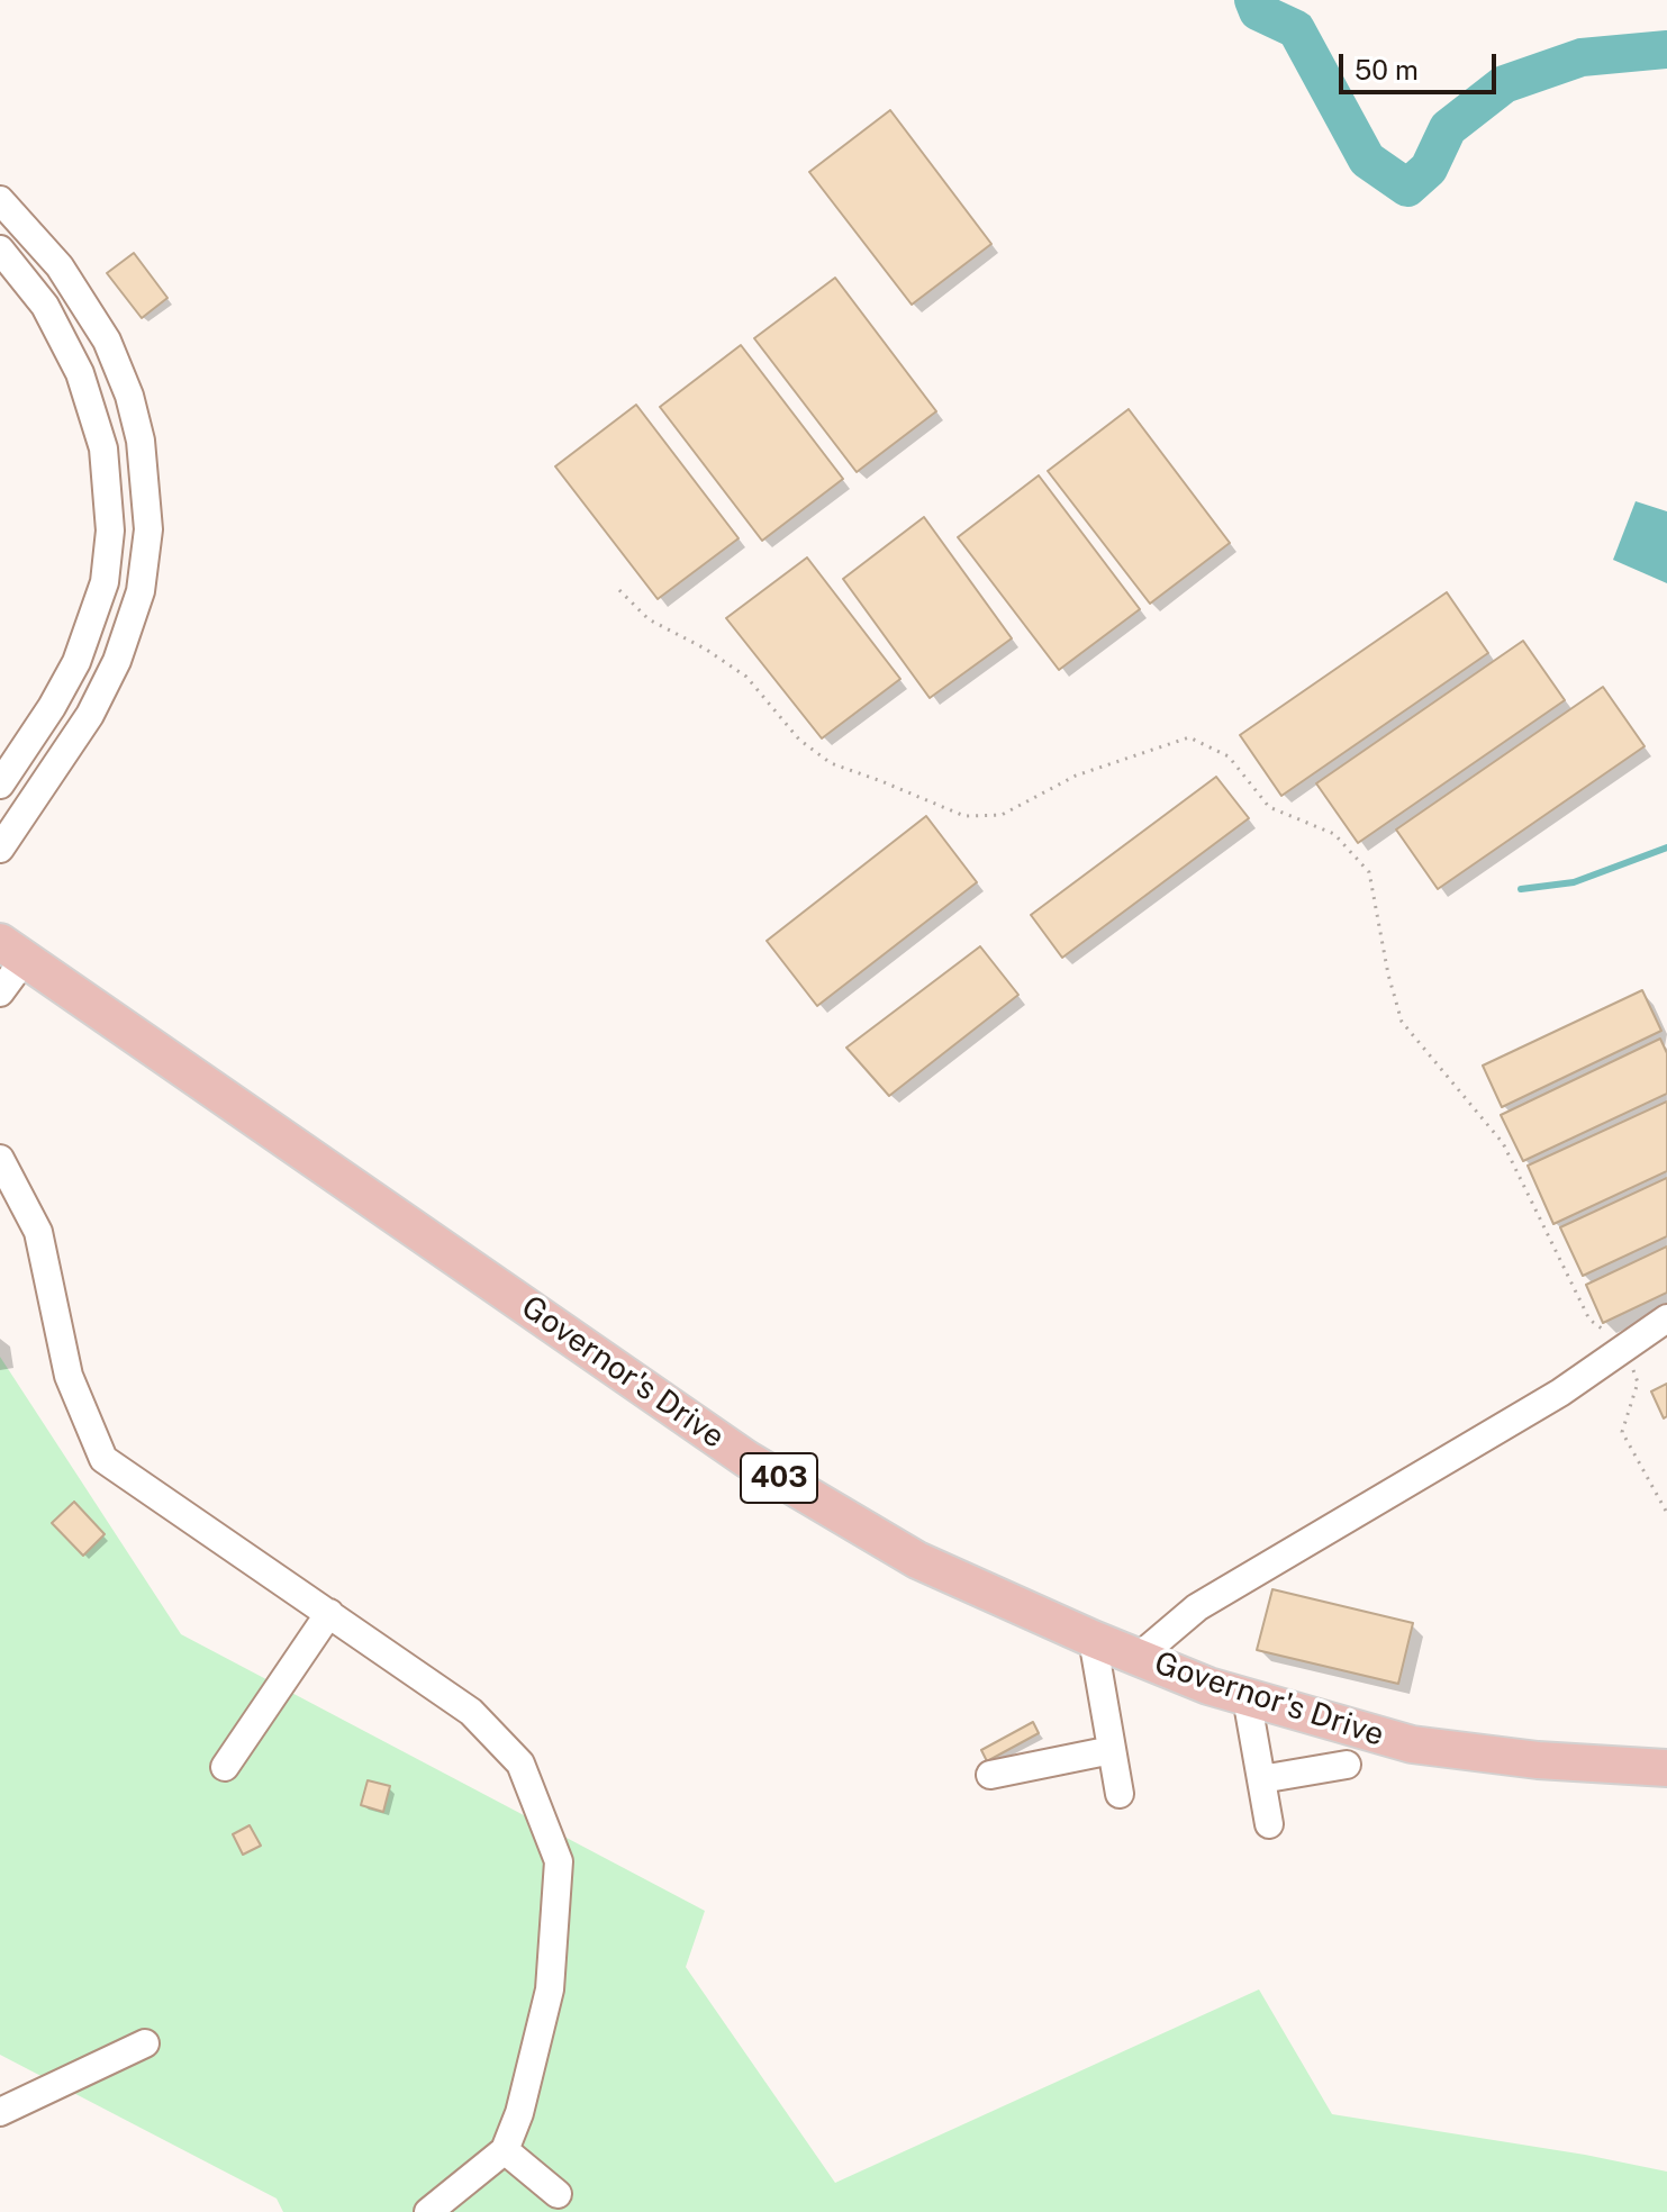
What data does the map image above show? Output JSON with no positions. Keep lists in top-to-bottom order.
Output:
{
  "streets": {
    "main road": ["Governor's Drive", "403"]
  },
  "scale_bar": "50 m"
}
